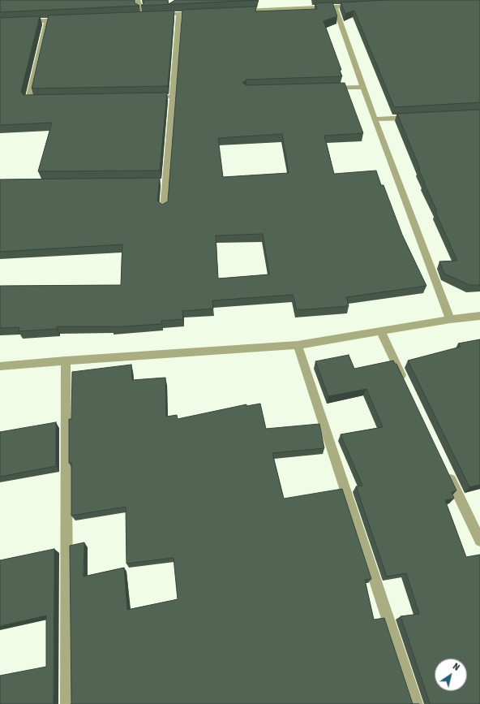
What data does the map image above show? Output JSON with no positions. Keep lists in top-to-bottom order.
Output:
{
  "north": "top right"
}
